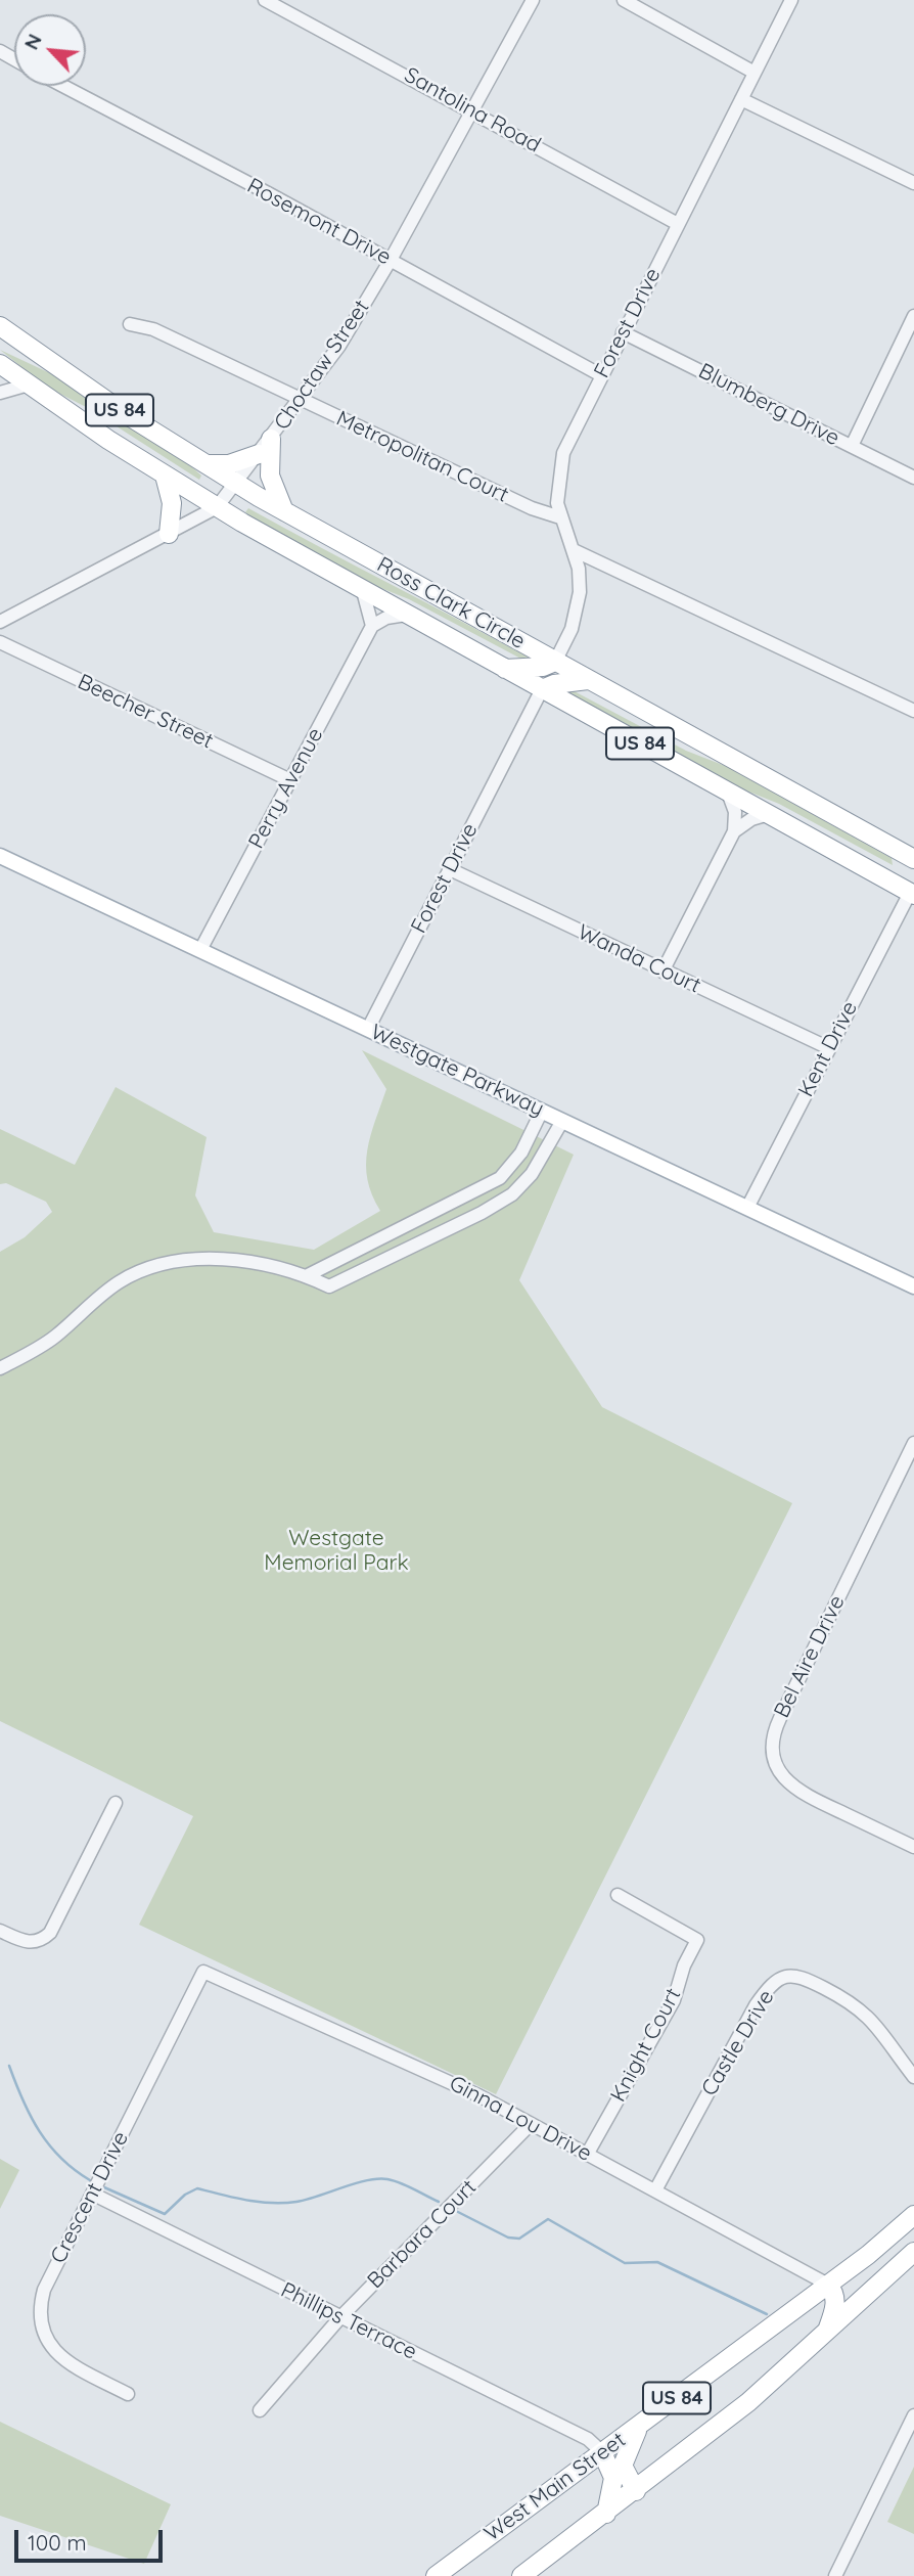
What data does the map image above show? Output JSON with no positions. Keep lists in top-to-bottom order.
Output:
{
  "streets": {
    "highway": ["US 84", "Ross Clark Circle", "West Main Street"],
    "main road": ["Westgate Parkway"],
    "street": [
      "Santolina Road",
      "Rosemont Drive",
      "Forest Drive",
      "Choctaw Street",
      "Blumberg Drive",
      "Metropolitan Court",
      "Beecher Street",
      "Perry Avenue",
      "Wanda Court",
      "Kent Drive",
      "Bel Aire Drive",
      "Castle Drive",
      "Knight Court",
      "Ginna Lou Drive",
      "Crescent Drive",
      "Barbara Court",
      "Phillips Terrace"
    ]
  },
  "crossings": [
    ["Santolina Road", "Forest Drive"],
    ["Santolina Road", "Choctaw Street"],
    ["Rosemont Drive", "Forest Drive"],
    ["Rosemont Drive", "Choctaw Street"],
    ["Forest Drive", "Blumberg Drive"],
    ["Forest Drive", "Metropolitan Court"],
    ["Forest Drive", "Ross Clark Circle"],
    ["Forest Drive", "Wanda Court"],
    ["Forest Drive", "Westgate Parkway"],
    ["Choctaw Street", "Metropolitan Court"],
    ["Choctaw Street", "Ross Clark Circle"],
    ["Ross Clark Circle", "Kent Drive"],
    ["Beecher Street", "Perry Avenue"],
    ["Perry Avenue", "Westgate Parkway"],
    ["Wanda Court", "Kent Drive"],
    ["Kent Drive", "Westgate Parkway"],
    ["Castle Drive", "Ginna Lou Drive"],
    ["Knight Court", "Ginna Lou Drive"],
    ["Ginna Lou Drive", "Crescent Drive"],
    ["Ginna Lou Drive", "Barbara Court"],
    ["Ginna Lou Drive", "West Main Street"],
    ["Crescent Drive", "Phillips Terrace"],
    ["Barbara Court", "Phillips Terrace"],
    ["Phillips Terrace", "West Main Street"]
  ],
  "parks": ["Westgate Memorial Park"],
  "scale_bar": "100 m",
  "north": "top left"
}
